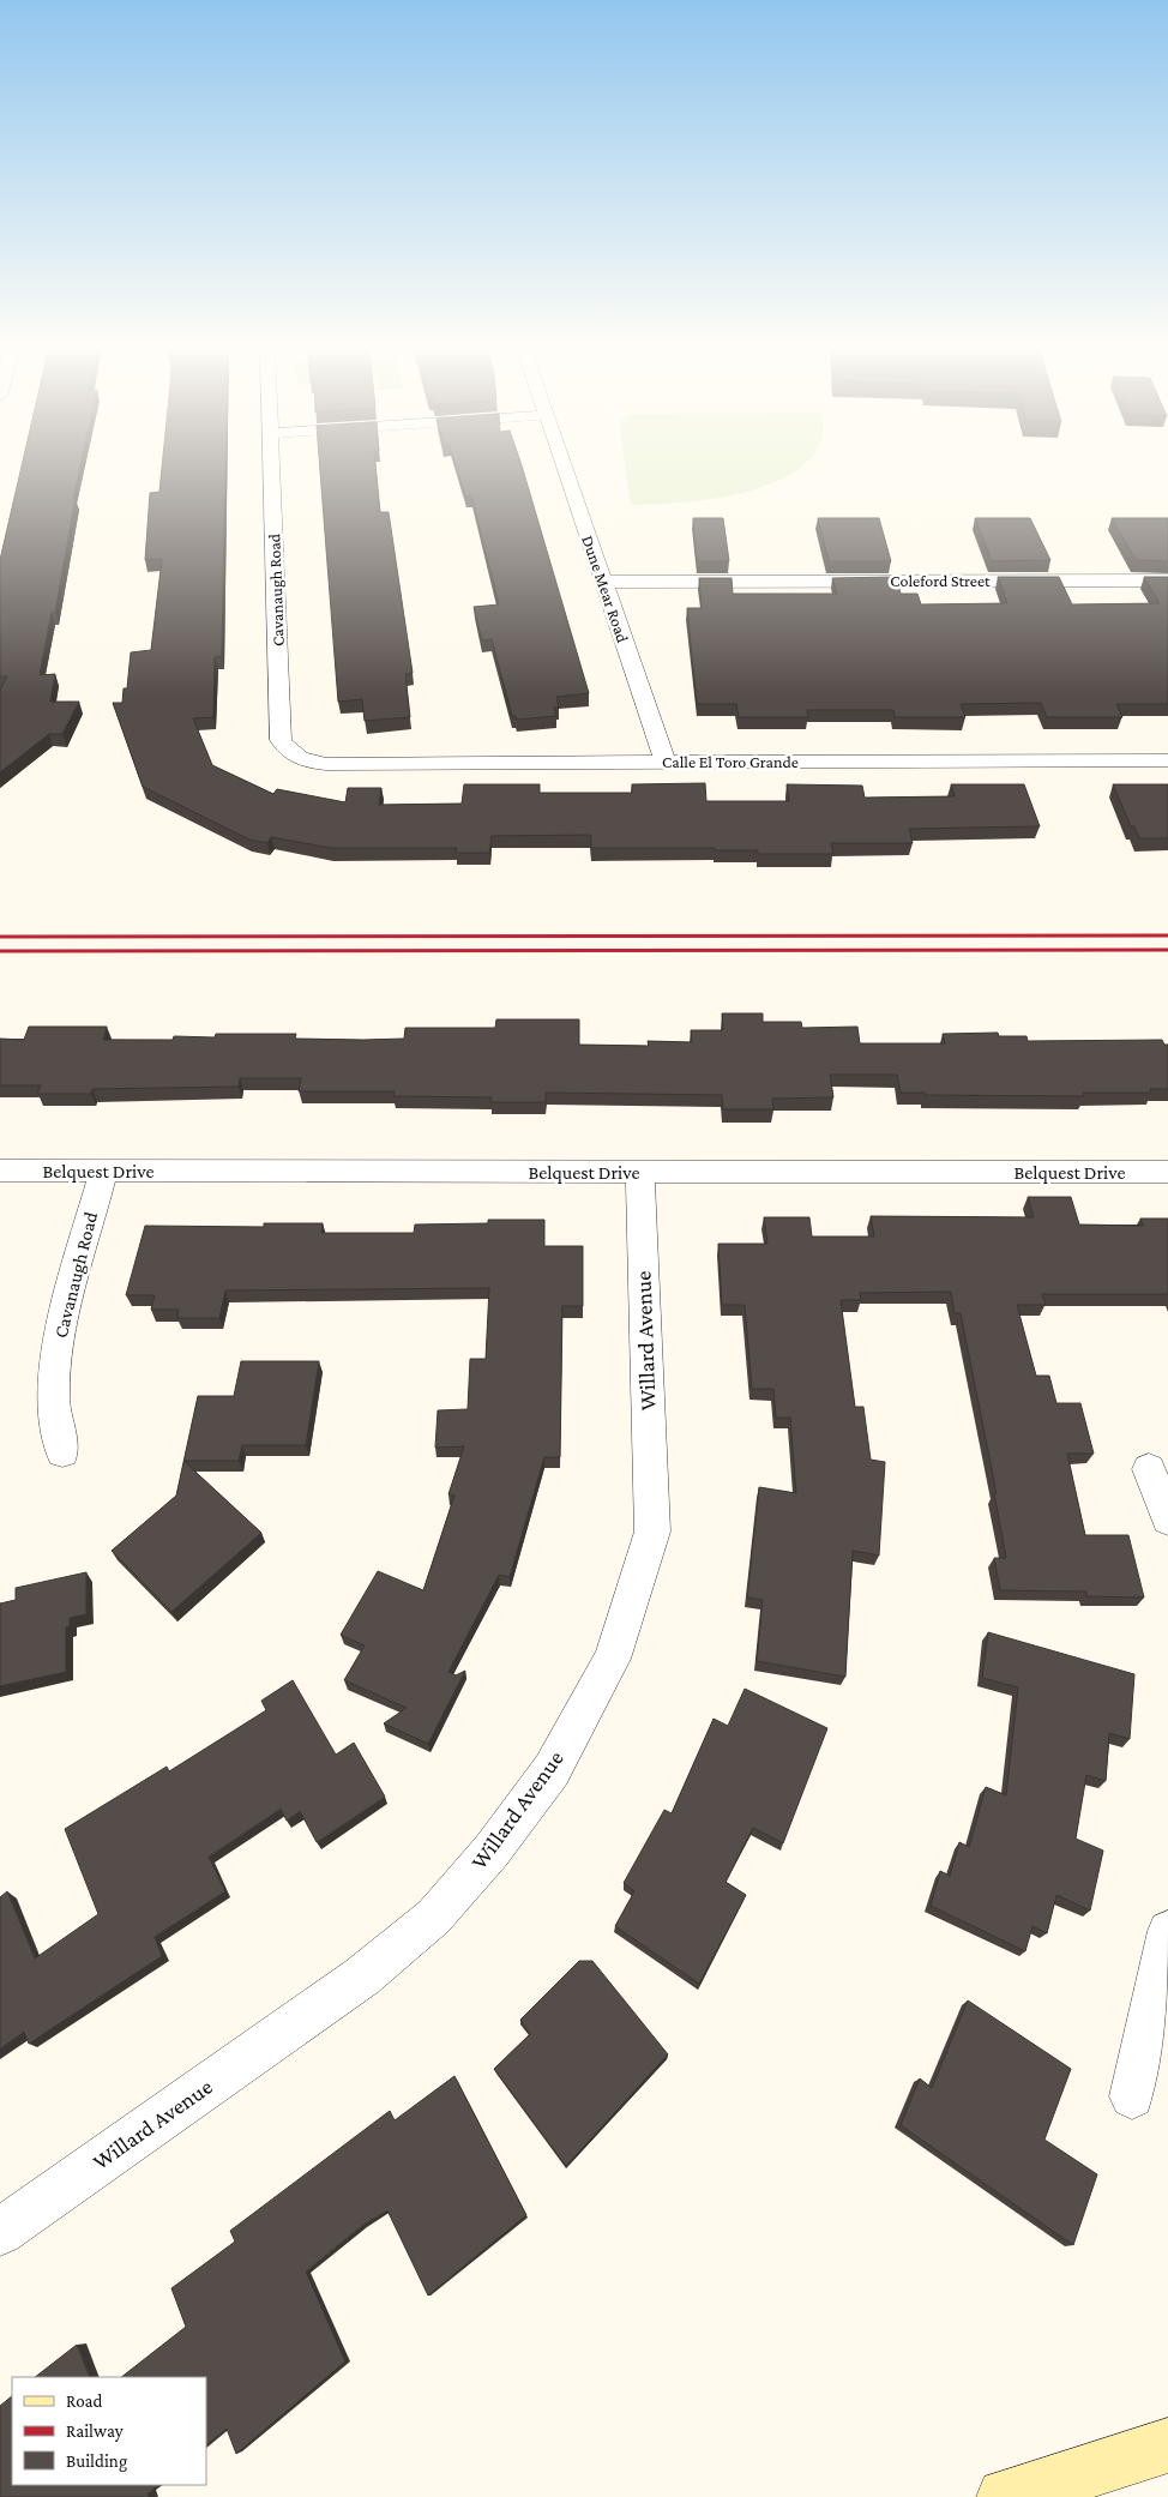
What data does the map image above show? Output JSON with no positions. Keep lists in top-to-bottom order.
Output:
{
  "streets": {
    "street": [
      "Coleford Street",
      "Dune Mear Road",
      "Cavanaugh Road",
      "Calle El Toro Grande",
      "Belquest Drive",
      "Willard Avenue"
    ]
  },
  "crossings": [
    ["Coleford Street", "Dune Mear Road"],
    ["Dune Mear Road", "Calle El Toro Grande"],
    ["Cavanaugh Road", "Calle El Toro Grande"],
    ["Cavanaugh Road", "Belquest Drive"],
    ["Belquest Drive", "Willard Avenue"]
  ],
  "legend": ["Road", "Railway", "Building"]
}
